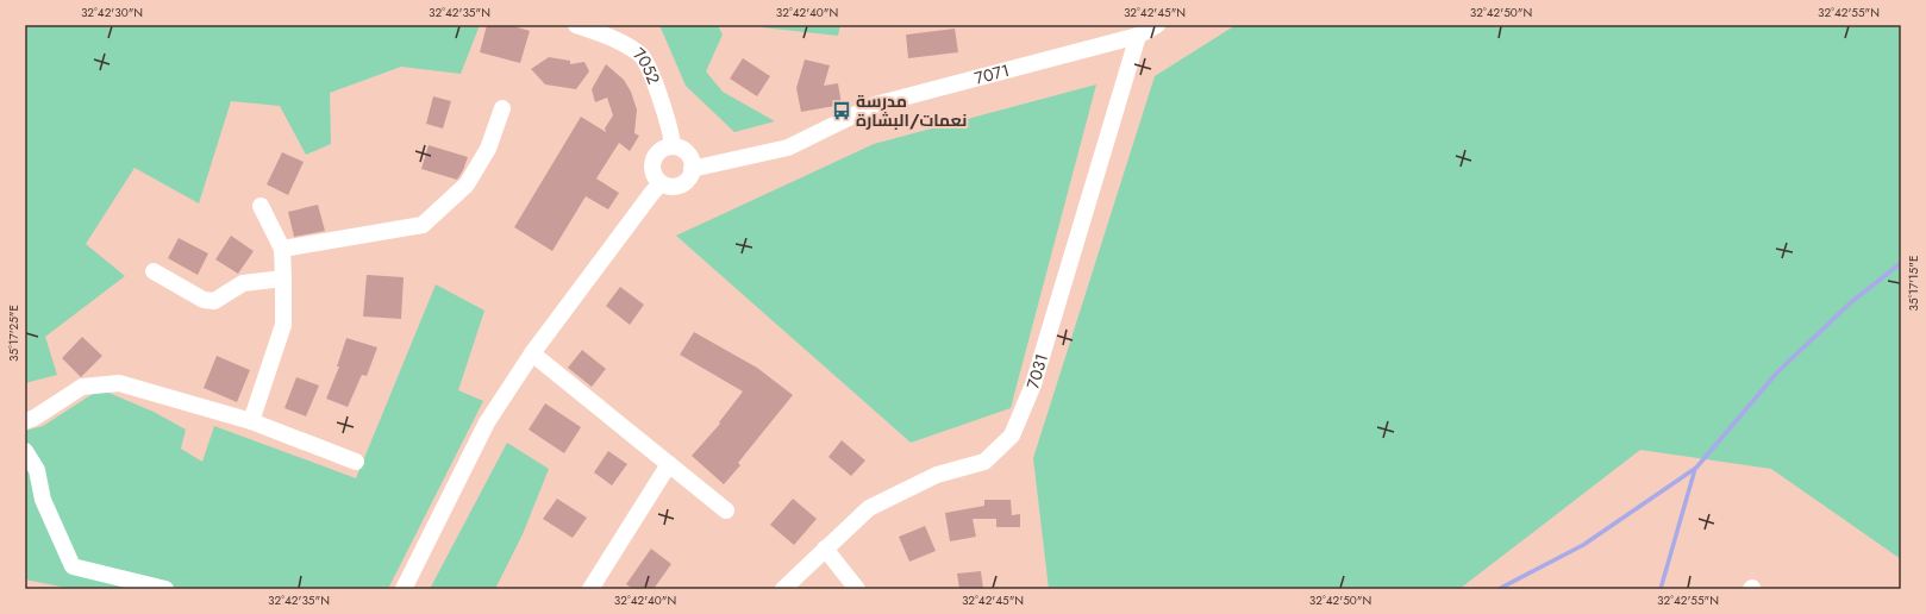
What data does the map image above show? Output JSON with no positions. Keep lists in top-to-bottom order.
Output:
{
  "streets": {
    "street": ["7052", "7071", "7031"]
  },
  "crossings": [
    ["7052", "7071"],
    ["7071", "7031"]
  ],
  "places": {
    "bus stop": ["مدرسة نعمات/البشارة"]
  },
  "coordinates": [
    "32°42'30\"N",
    "32°42'35\"N",
    "32°42'40\"N",
    "32°42'45\"N",
    "32°42'50\"N",
    "32°42'55\"N",
    "35°17'15\"E",
    "35°17'25\"E"
  ]
}
